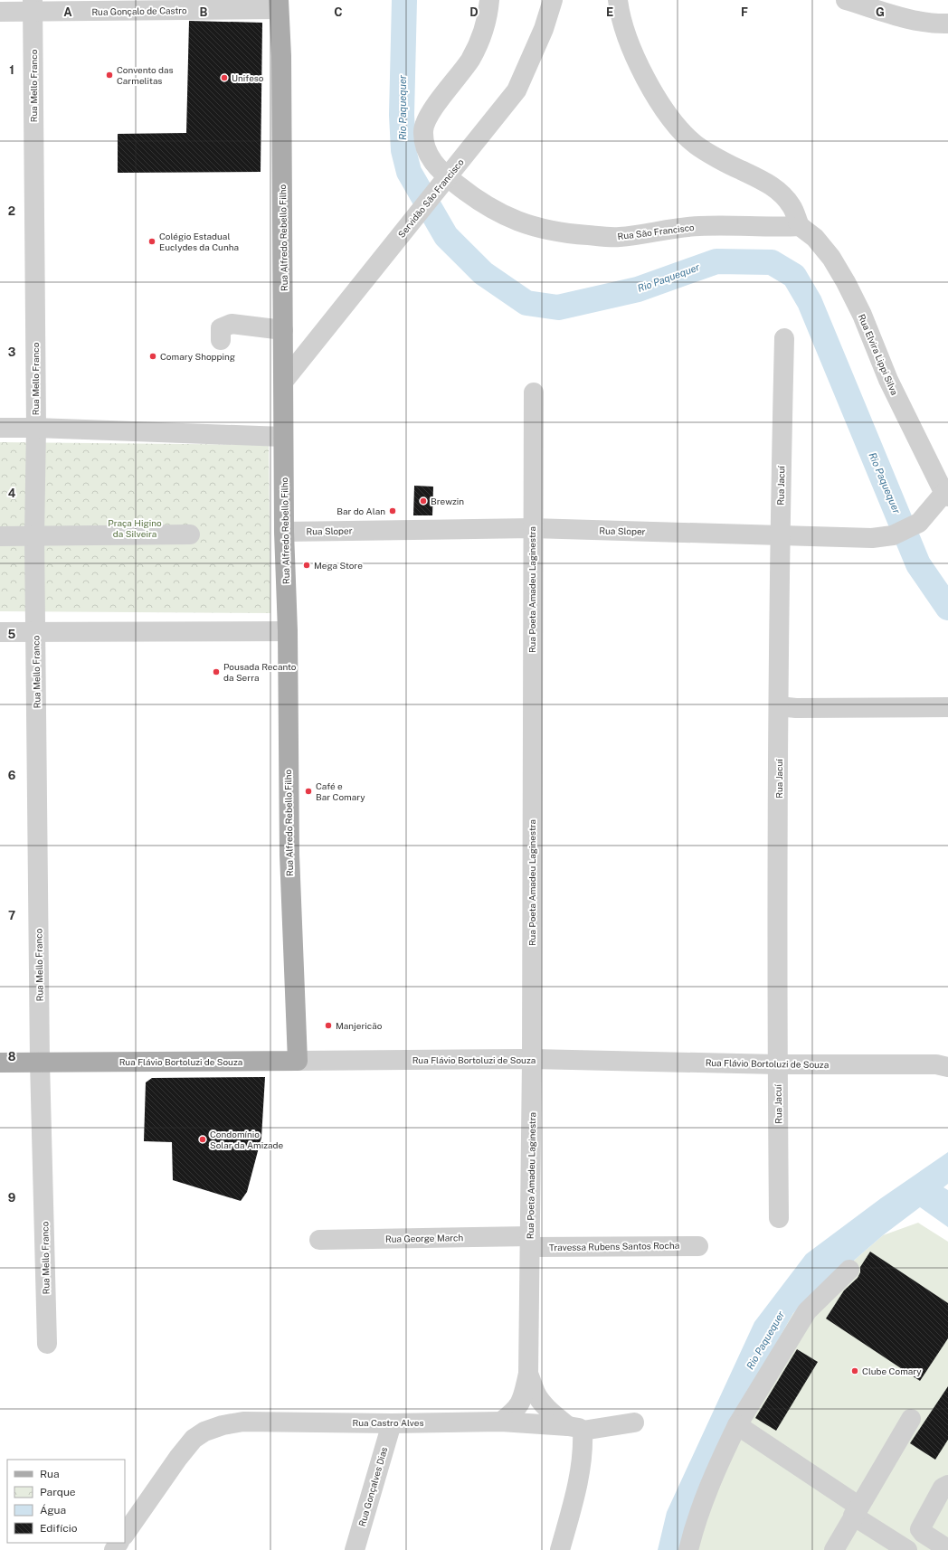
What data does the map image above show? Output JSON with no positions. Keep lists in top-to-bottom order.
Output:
{
  "streets": {
    "main road": ["Rua Alfredo Rebello Filho", "Rua Flávio Bortoluzi de Souza"],
    "street": [
      "Rua Gonçalo de Castro",
      "Rua Mello Franco",
      "Servidão São Francisco",
      "Rua São Francisco",
      "Rua Elvira Lippi Silva",
      "Rua Jacuí",
      "Rua Sloper",
      "Rua Poeta Amadeu Laginestra",
      "Rua George March",
      "Travessa Rubens Santos Rocha",
      "Rua Castro Alves",
      "Rua Gonçalves Dias"
    ]
  },
  "crossings": [
    ["Rua Gonçalo de Castro", "Rua Mello Franco"],
    ["Rua Gonçalo de Castro", "Rua Alfredo Rebello Filho"],
    ["Rua Mello Franco", "Rua Flávio Bortoluzi de Souza"],
    ["Servidão São Francisco", "Rua Alfredo Rebello Filho"],
    ["Rua São Francisco", "Rua Elvira Lippi Silva"],
    ["Rua Alfredo Rebello Filho", "Rua Sloper"],
    ["Rua Alfredo Rebello Filho", "Rua Flávio Bortoluzi de Souza"],
    ["Rua Elvira Lippi Silva", "Rua Sloper"],
    ["Rua Jacuí", "Rua Sloper"],
    ["Rua Jacuí", "Rua Flávio Bortoluzi de Souza"],
    ["Rua Sloper", "Rua Poeta Amadeu Laginestra"],
    ["Rua Poeta Amadeu Laginestra", "Rua Flávio Bortoluzi de Souza"],
    ["Rua Poeta Amadeu Laginestra", "Rua George March"],
    ["Rua Poeta Amadeu Laginestra", "Travessa Rubens Santos Rocha"],
    ["Rua Poeta Amadeu Laginestra", "Rua Castro Alves"],
    ["Rua George March", "Travessa Rubens Santos Rocha"],
    ["Rua Castro Alves", "Rua Gonçalves Dias"]
  ],
  "water": ["Rio Paquequer"],
  "parks": ["Praça Higino da Silveira"],
  "places": [
    "Convento das Carmelitas",
    "Unifeso",
    "Colégio Estadual Euclydes da Cunha",
    "Comary Shopping",
    "Brewzin",
    "Bar do Alan",
    "Mega Store",
    "Pousada Recanto da Serra",
    "Café e Bar Comary",
    "Manjericão",
    "Condomínio Solar da Amizade",
    "Clube Comary"
  ],
  "legend": [
    "Rua",
    "Parque",
    "Água",
    "Edifício"
  ],
  "grid": {
    "columns": [
      "A",
      "B",
      "C",
      "D",
      "E",
      "F",
      "G"
    ],
    "rows": [
      "1",
      "2",
      "3",
      "4",
      "5",
      "6",
      "7",
      "8",
      "9"
    ]
  }
}
